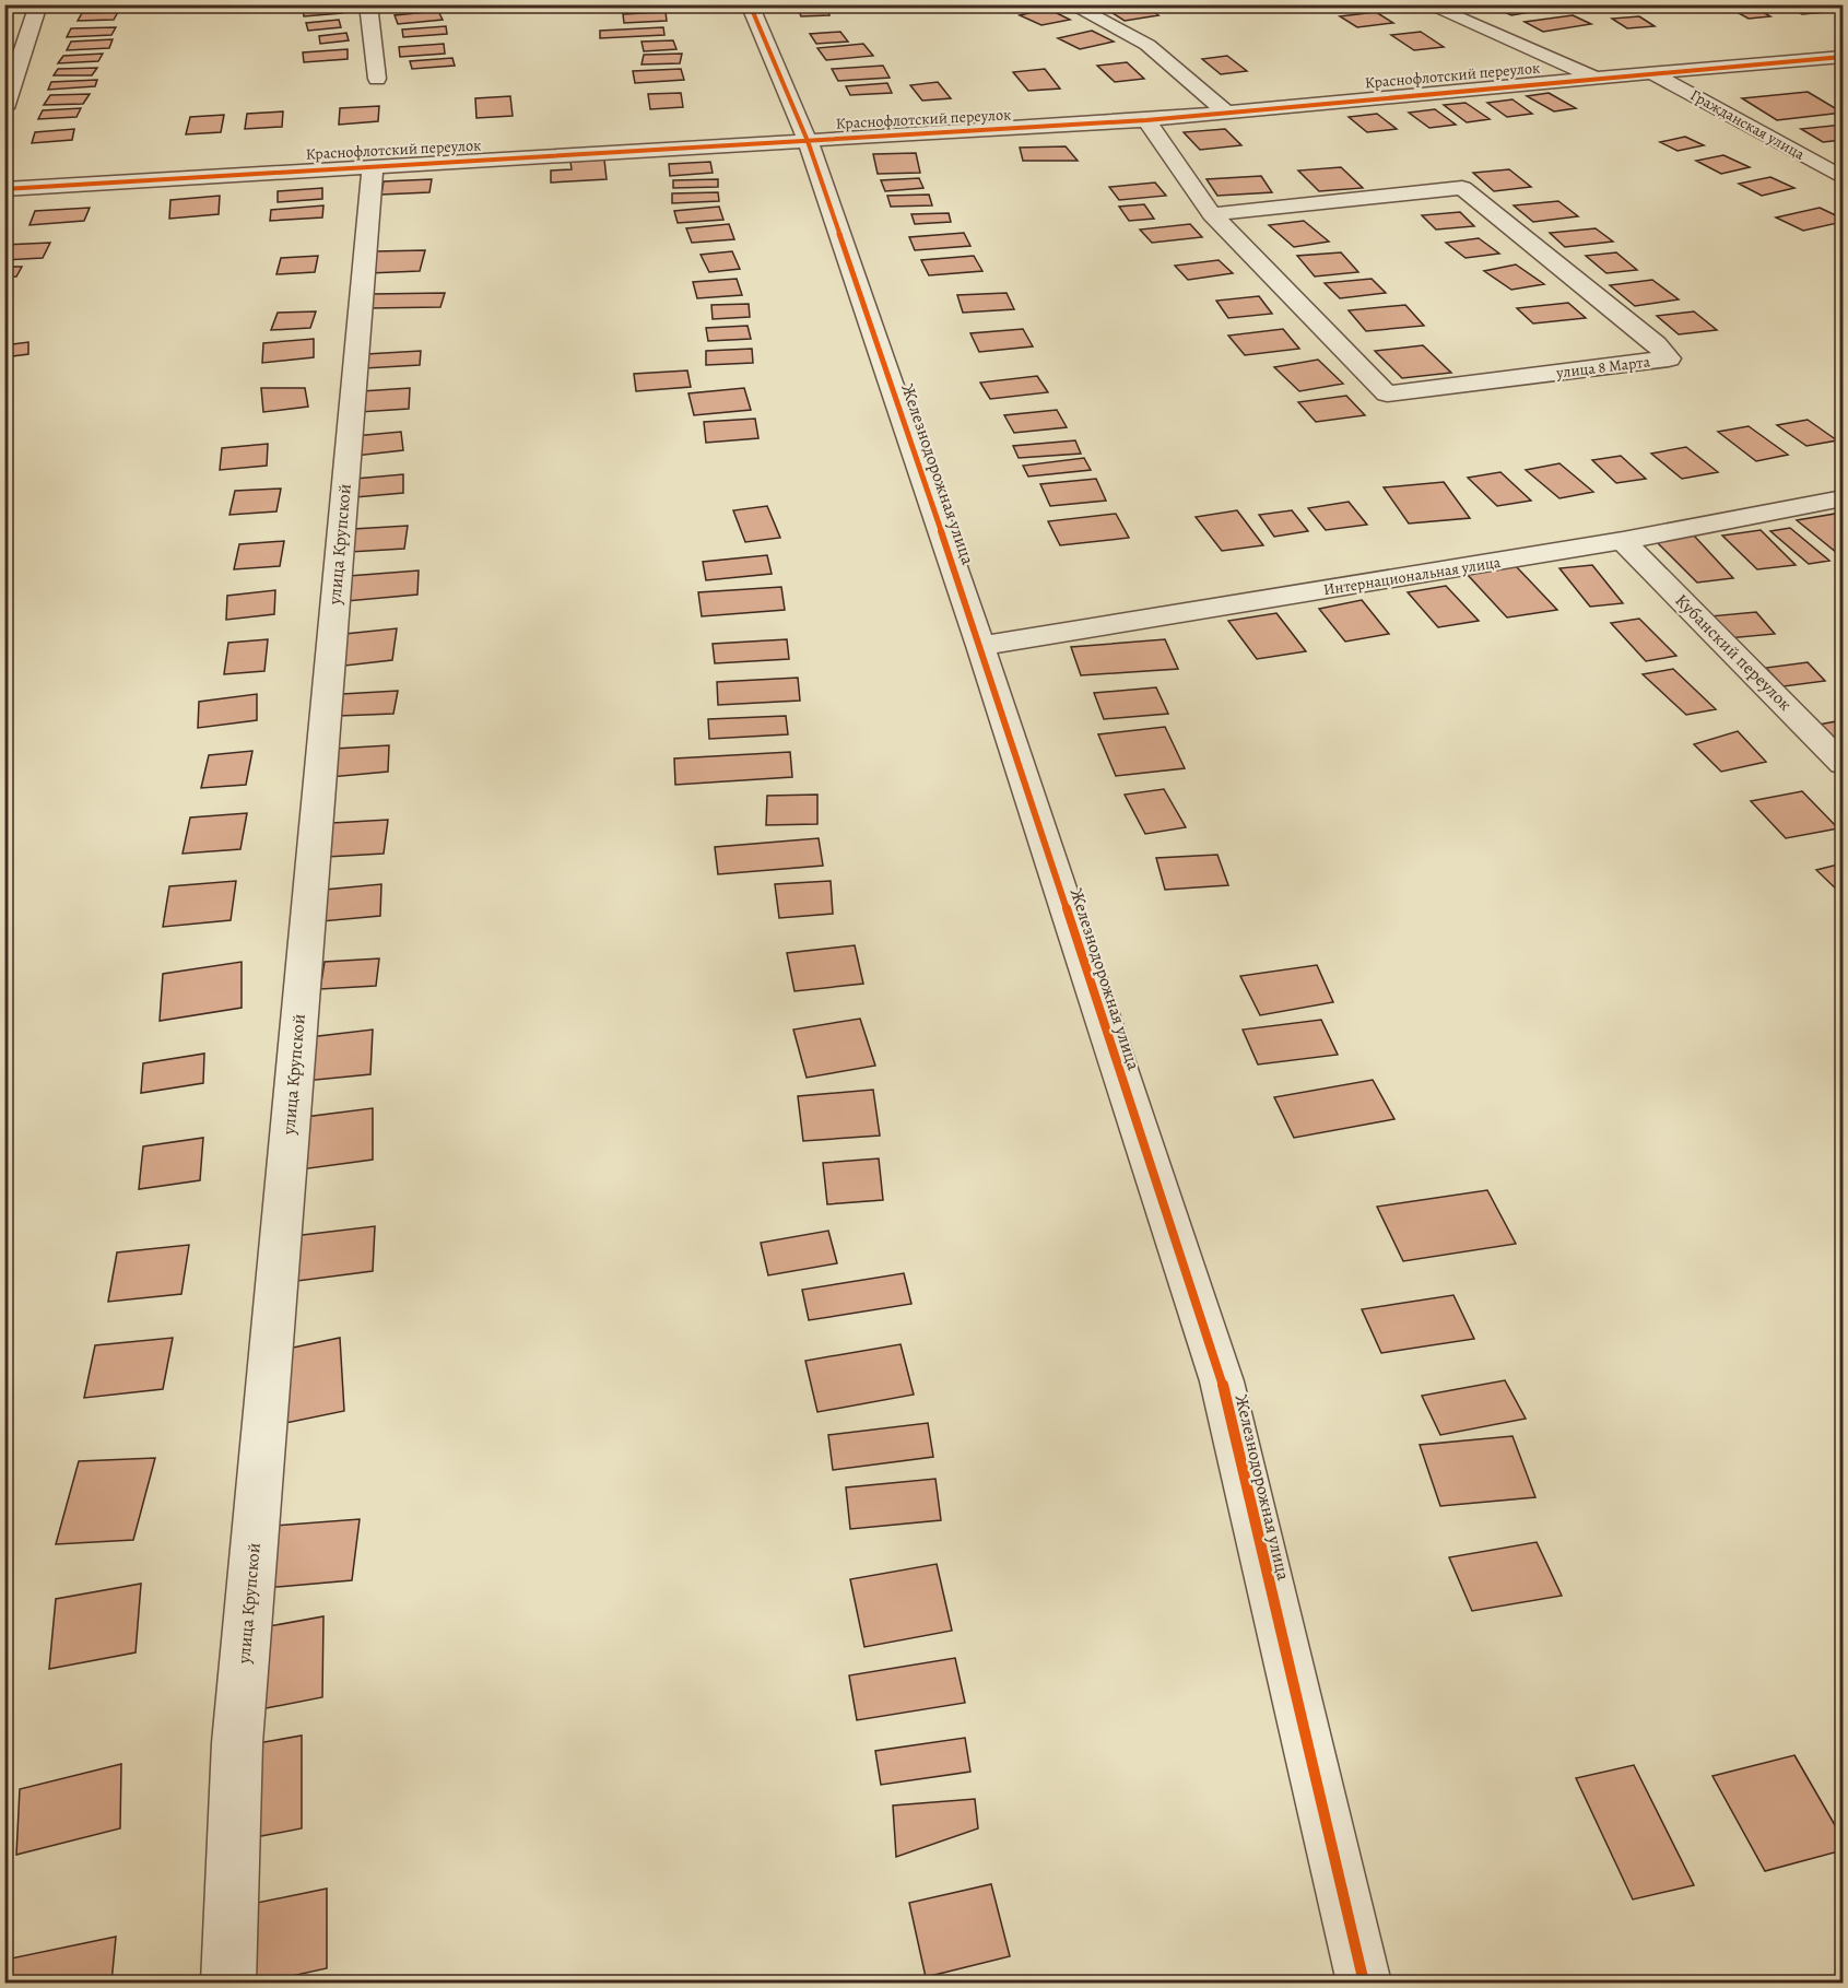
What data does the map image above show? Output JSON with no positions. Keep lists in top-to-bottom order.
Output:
{
  "streets": {
    "street": [
      "Краснофлотский переулок",
      "Гражданская улица",
      "улица 8 Марта",
      "Железнодорожная улица",
      "улица Крупской",
      "Интернациональная улица",
      "Кубанский переулок"
    ]
  },
  "crossings": [
    ["Краснофлотский переулок", "Гражданская улица"],
    ["Краснофлотский переулок", "улица 8 Марта"],
    ["Краснофлотский переулок", "Железнодорожная улица"],
    ["Краснофлотский переулок", "улица Крупской"],
    ["Железнодорожная улица", "Интернациональная улица"],
    ["Интернациональная улица", "Кубанский переулок"]
  ]
}
